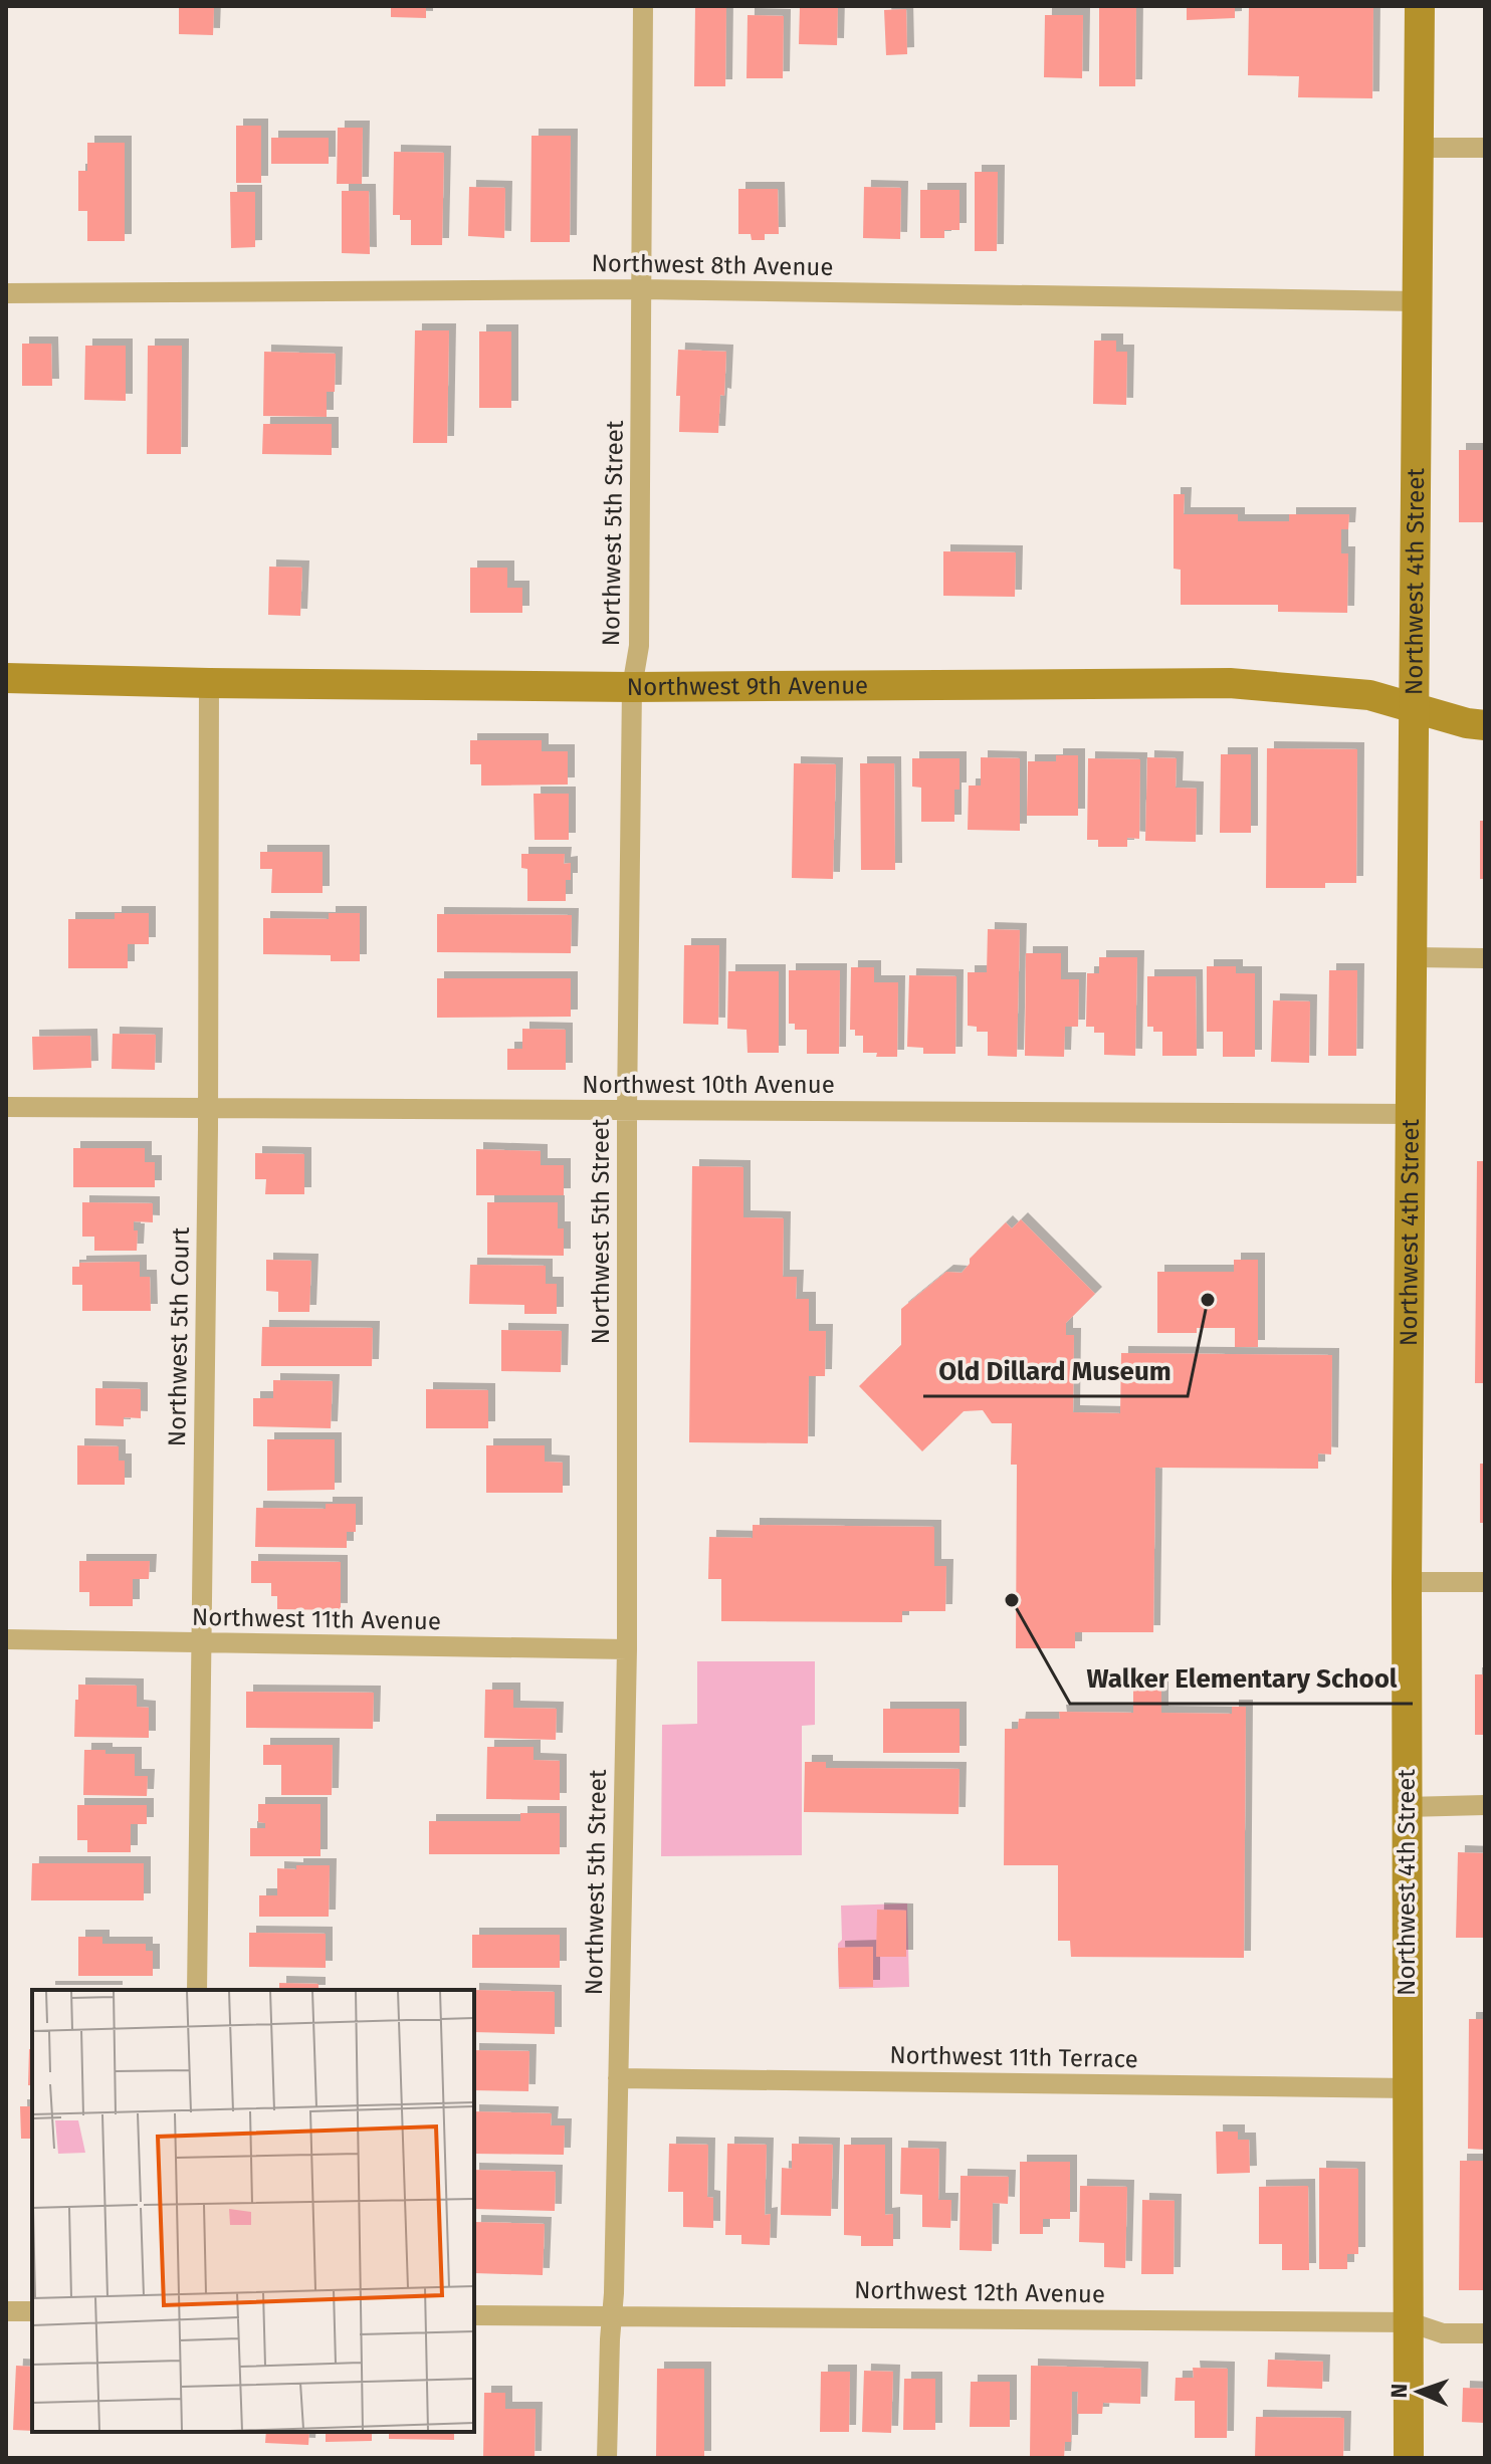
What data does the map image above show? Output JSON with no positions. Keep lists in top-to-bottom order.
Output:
{
  "streets": {
    "street": [
      "Northwest 8th Avenue",
      "Northwest 5th Street",
      "Northwest 4th Street",
      "Northwest 9th Avenue",
      "Northwest 10th Avenue",
      "Northwest 5th Court",
      "Northwest 11th Avenue",
      "Northwest 11th Terrace",
      "Northwest 12th Avenue"
    ]
  },
  "crossings": [
    ["Northwest 8th Avenue", "Northwest 5th Street"],
    ["Northwest 8th Avenue", "Northwest 4th Street"],
    ["Northwest 5th Street", "Northwest 9th Avenue"],
    ["Northwest 5th Street", "Northwest 10th Avenue"],
    ["Northwest 5th Street", "Northwest 11th Avenue"],
    ["Northwest 5th Street", "Northwest 11th Terrace"],
    ["Northwest 5th Street", "Northwest 12th Avenue"],
    ["Northwest 4th Street", "Northwest 9th Avenue"],
    ["Northwest 4th Street", "Northwest 10th Avenue"],
    ["Northwest 4th Street", "Northwest 11th Terrace"],
    ["Northwest 4th Street", "Northwest 12th Avenue"],
    ["Northwest 9th Avenue", "Northwest 5th Court"],
    ["Northwest 10th Avenue", "Northwest 5th Court"],
    ["Northwest 5th Court", "Northwest 11th Avenue"]
  ],
  "places": ["Old Dillard Museum", "Walker Elementary School"],
  "north": "left"
}
